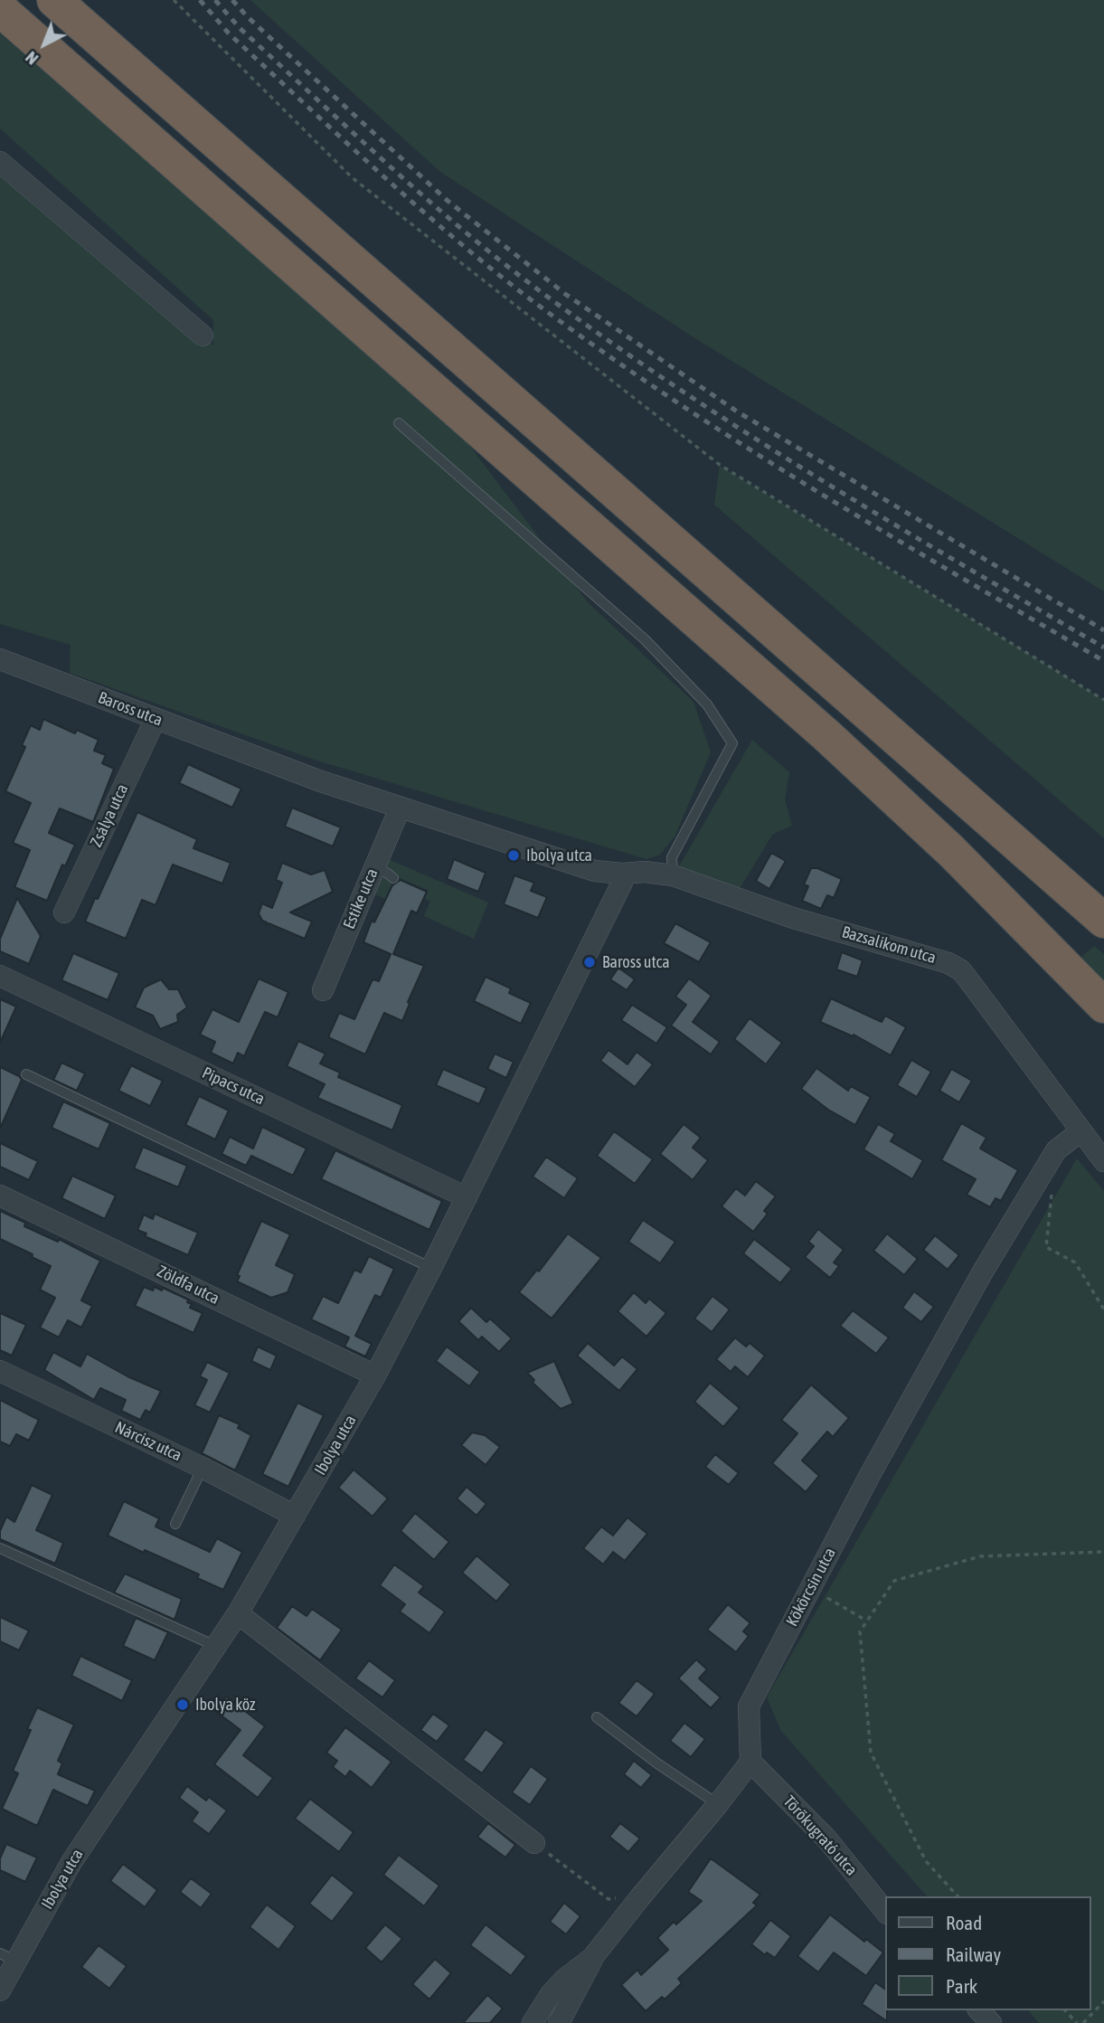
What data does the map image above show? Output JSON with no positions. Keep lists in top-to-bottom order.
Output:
{
  "streets": {
    "street": [
      "Baross utca",
      "Zsálya utca",
      "Estike utca",
      "Bazsalikom utca",
      "Pipacs utca",
      "Zöldfa utca",
      "Nárcisz utca",
      "Ibolya utca",
      "Kökörcsin utca",
      "Törökugrató utca"
    ]
  },
  "crossings": [
    ["Baross utca", "Zsálya utca"],
    ["Baross utca", "Estike utca"],
    ["Baross utca", "Bazsalikom utca"],
    ["Baross utca", "Ibolya utca"],
    ["Bazsalikom utca", "Ibolya utca"],
    ["Bazsalikom utca", "Kökörcsin utca"],
    ["Pipacs utca", "Ibolya utca"],
    ["Zöldfa utca", "Ibolya utca"],
    ["Nárcisz utca", "Ibolya utca"],
    ["Kökörcsin utca", "Törökugrató utca"]
  ],
  "places": ["Ibolya utca", "Baross utca", "Ibolya köz"],
  "legend": ["Road", "Railway", "Park"],
  "north": "bottom left"
}
